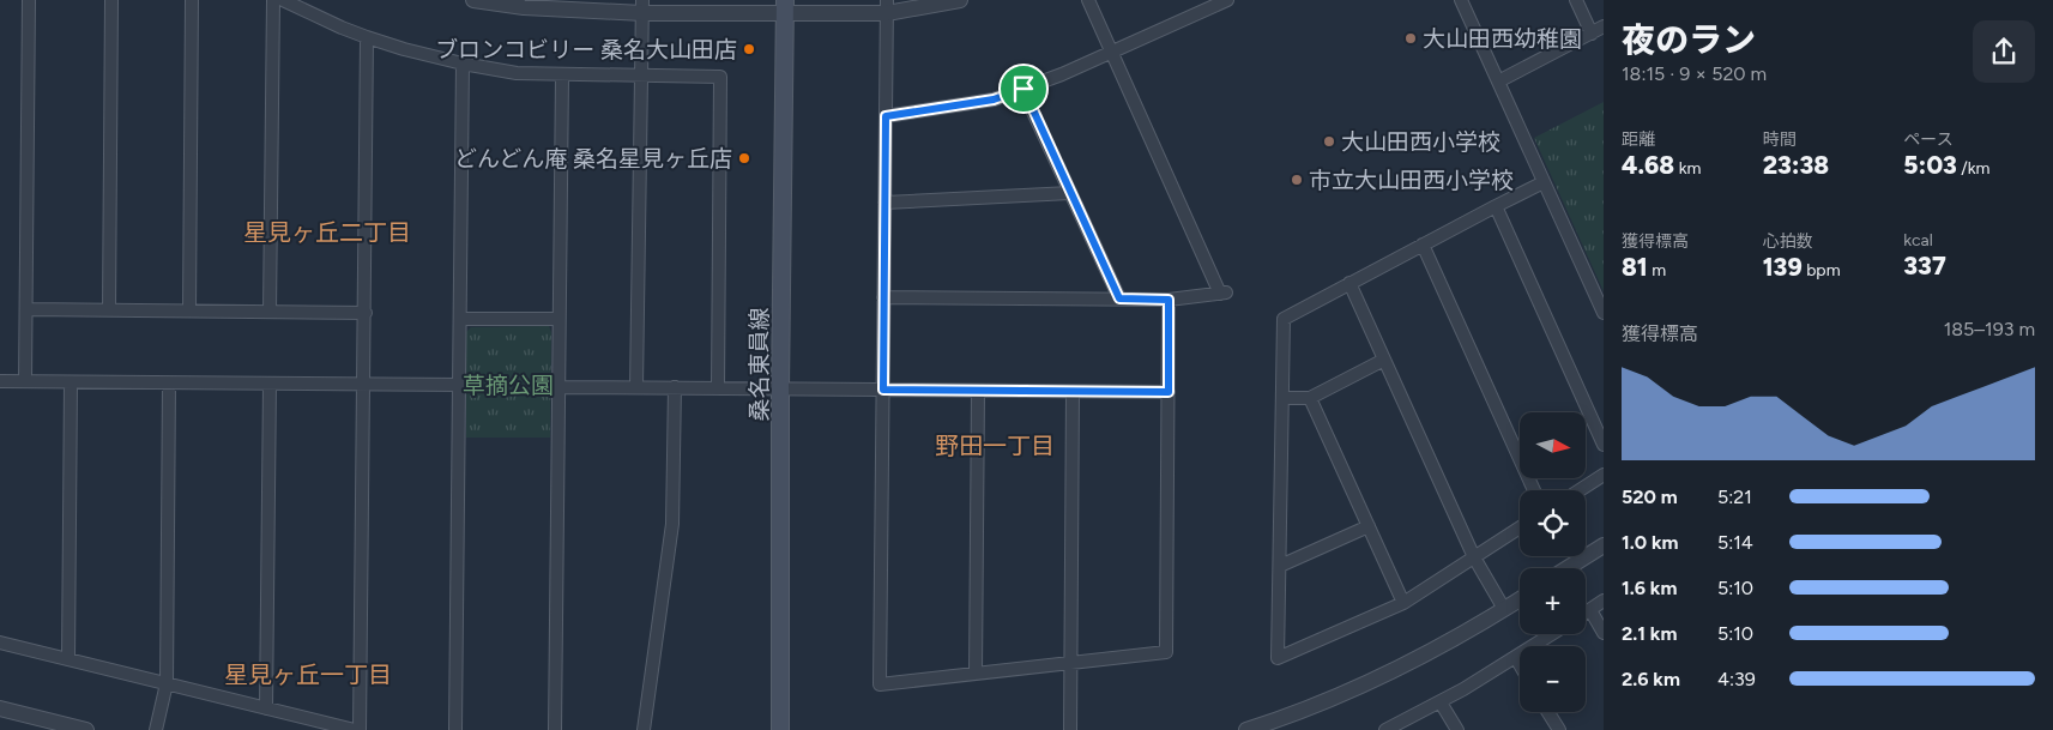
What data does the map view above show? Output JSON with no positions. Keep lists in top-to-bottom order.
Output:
{
  "streets": {
    "main road": ["桑名東員線"]
  },
  "districts": ["星見ヶ丘二丁目", "野田一丁目", "星見ヶ丘一丁目"],
  "parks": ["草摘公園"],
  "places": [
    "大山田西幼稚園",
    "ブロンコビリー 桑名大山田店",
    "大山田西小学校",
    "どんどん庵 桑名星見ヶ丘店",
    "市立大山田西小学校"
  ],
  "north": "right",
  "page": {
    "heading": ["夜のラン", "18:15 · 9 × 520 m"],
    "stats": [
      ["距離", "4.68 km"],
      ["時間", "23:38"],
      ["ペース", "5:03 /km"],
      ["獲得標高", "81 m"],
      ["心拍数", "139 bpm"],
      ["kcal", "337"]
    ],
    "chart": ["獲得標高", "185–193 m"],
    "map_buttons": ["+", "−"],
    "list": [
      {
        "name": "520 m",
        "note": "5:21"
      },
      {
        "name": "1.0 km",
        "note": "5:14"
      },
      {
        "name": "1.6 km",
        "note": "5:10"
      },
      {
        "name": "2.1 km",
        "note": "5:10"
      },
      {
        "name": "2.6 km",
        "note": "4:39"
      }
    ]
  }
}
